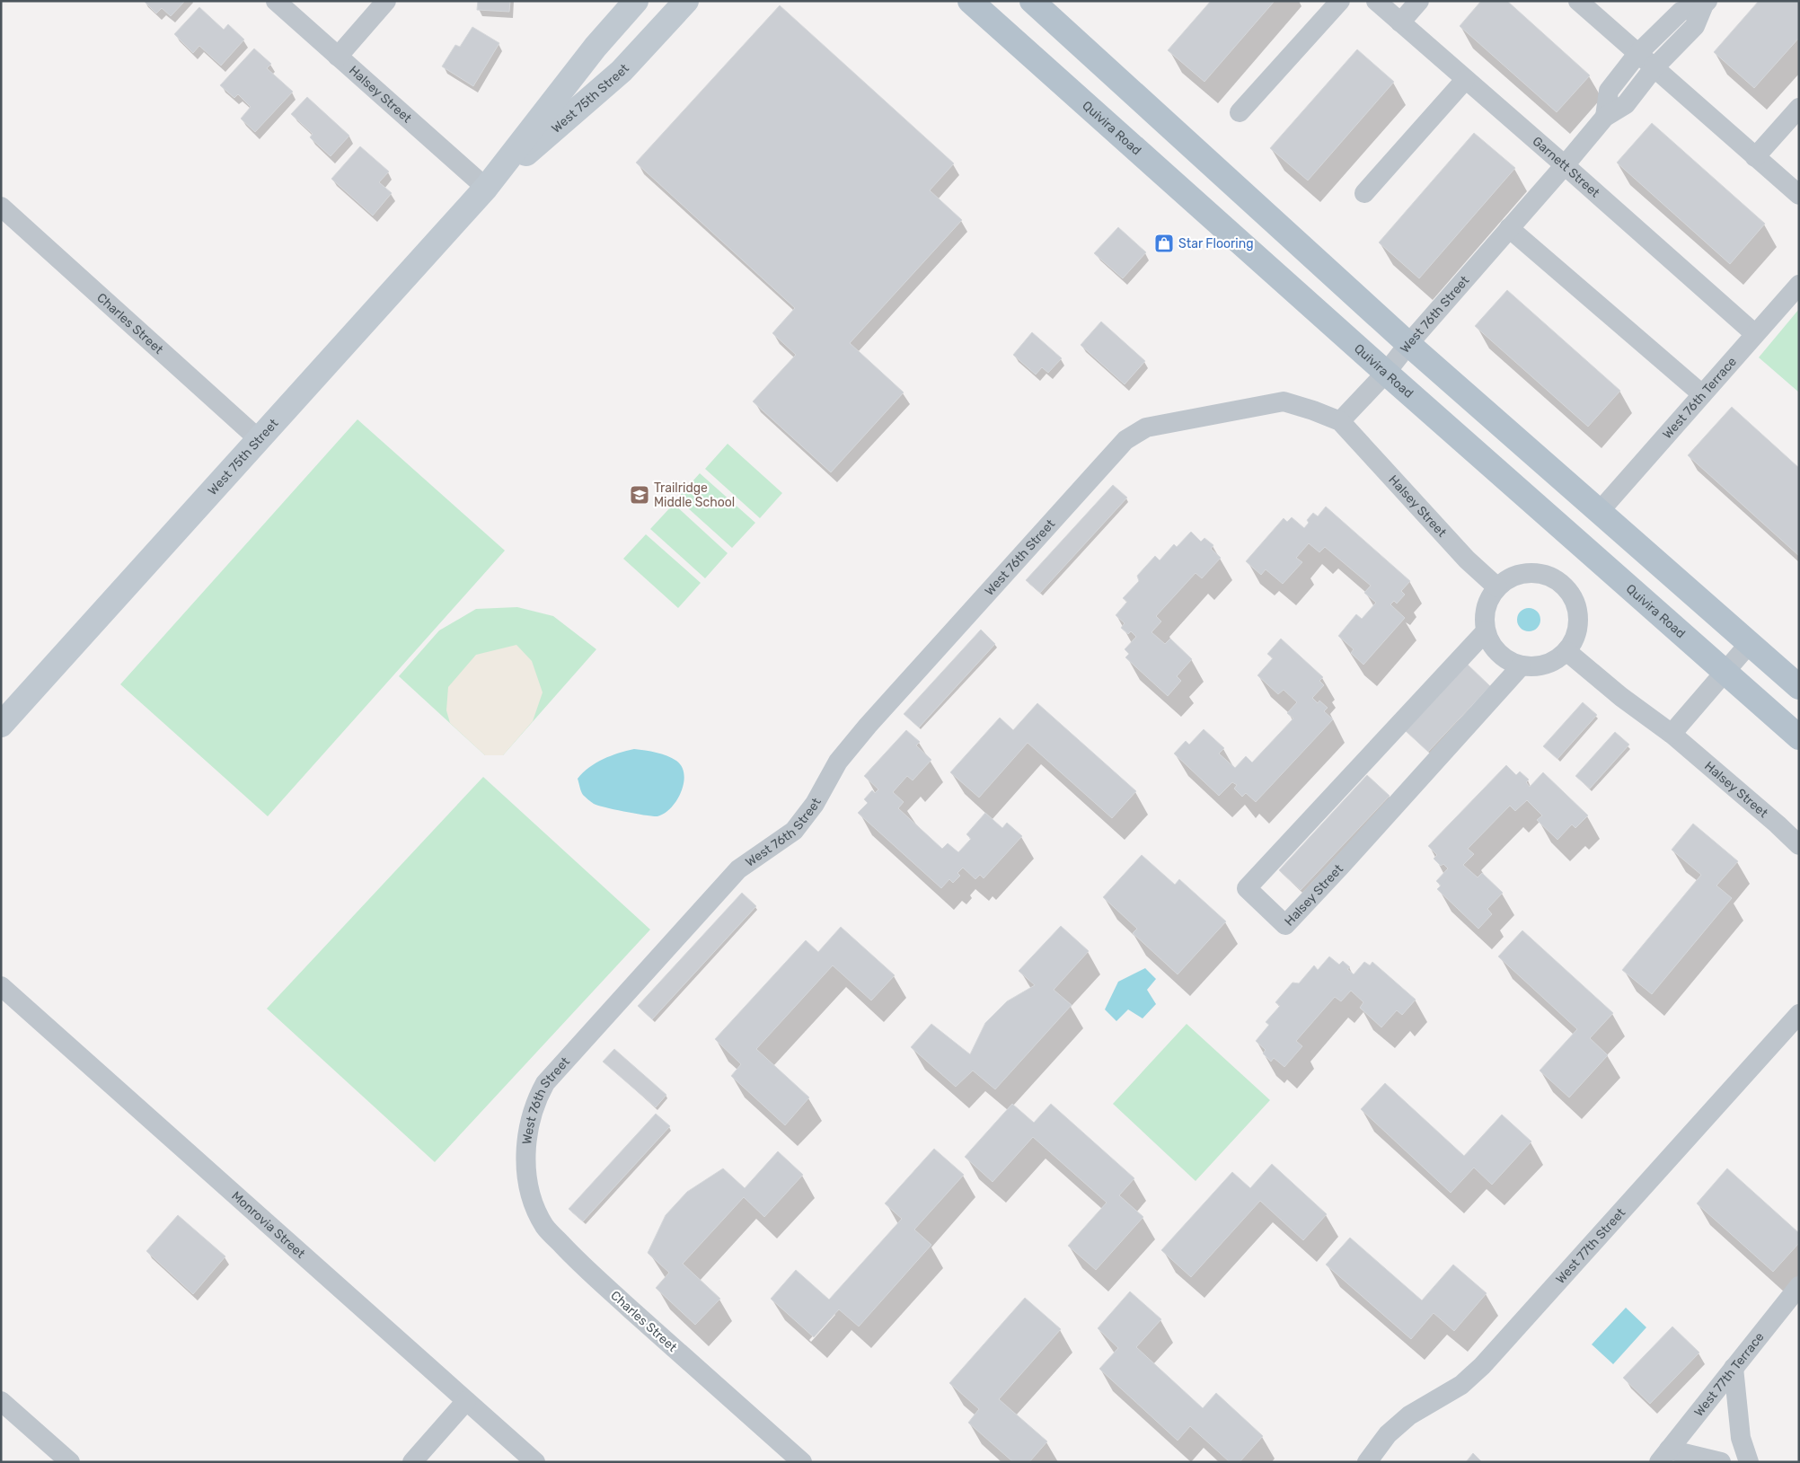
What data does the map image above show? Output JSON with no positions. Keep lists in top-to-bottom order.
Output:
{
  "streets": {
    "main road": ["West 75th Street", "Quivira Road"],
    "street": [
      "Halsey Street",
      "Garnett Street",
      "West 76th Street",
      "Charles Street",
      "West 76th Terrace",
      "Monrovia Street",
      "West 77th Street",
      "West 77th Terrace"
    ]
  },
  "crossings": [
    ["Halsey Street", "West 75th Street"],
    ["Halsey Street", "West 76th Street"],
    ["West 75th Street", "Charles Street"],
    ["Quivira Road", "West 76th Street"],
    ["Garnett Street", "West 76th Street"],
    ["Garnett Street", "West 76th Terrace"],
    ["West 76th Street", "Charles Street"]
  ],
  "places": {
    "shop": ["Star Flooring"],
    "school or university": ["Trailridge Middle School"]
  }
}
